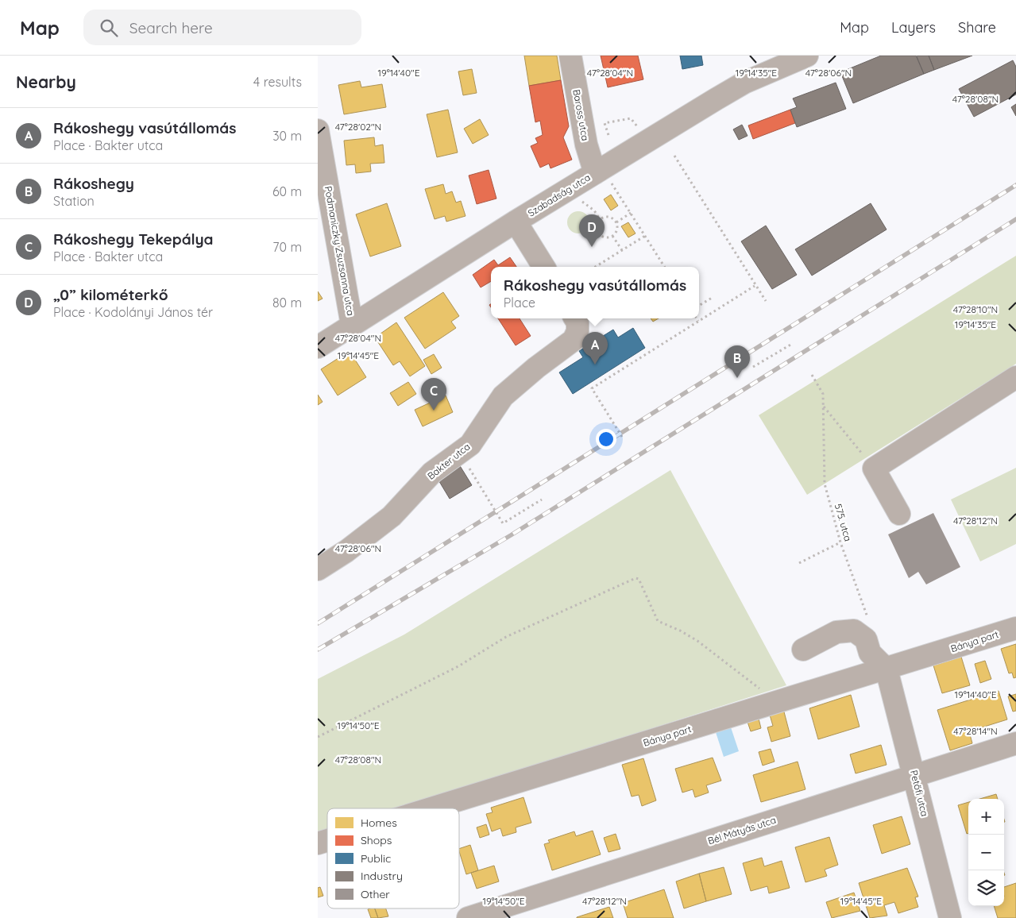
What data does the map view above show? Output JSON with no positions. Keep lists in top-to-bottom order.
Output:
{
  "streets": {
    "street": [
      "Baross utca",
      "Szabadság utca",
      "Podmaniczky Zsuzsanna utca",
      "Bakter utca",
      "Bánya part",
      "Petőfi utca",
      "Bél Mátyás utca"
    ],
    "path": ["575. utca"]
  },
  "crossings": [
    ["Baross utca", "Szabadság utca"],
    ["Szabadság utca", "Podmaniczky Zsuzsanna utca"],
    ["Bánya part", "Petőfi utca"],
    ["Petőfi utca", "Bél Mátyás utca"]
  ],
  "legend": [
    "Homes",
    "Shops",
    "Public",
    "Industry",
    "Other"
  ],
  "page": {
    "header": "Map",
    "search": "Search here",
    "nav": ["Map", "Layers", "Share"],
    "heading": ["Nearby", "4 results"],
    "list": [
      {
        "mark": "A",
        "name": "Rákoshegy vasútállomás",
        "note": "Place · Bakter utca",
        "value": "30 m"
      },
      {
        "mark": "B",
        "name": "Rákoshegy",
        "note": "Station",
        "value": "60 m"
      },
      {
        "mark": "C",
        "name": "Rákoshegy Tekepálya",
        "note": "Place · Bakter utca",
        "value": "70 m"
      },
      {
        "mark": "D",
        "name": "„0” kilométerkő",
        "note": "Place · Kodolányi János tér",
        "value": "80 m"
      }
    ],
    "pins": [
      "D",
      "A",
      "B",
      "C"
    ],
    "popup": ["Rákoshegy vasútállomás", "Place"],
    "map_buttons": ["+", "−"]
  },
  "coordinates": [
    "47°28'04\"N",
    "47°28'06\"N",
    "19°14'40\"E",
    "19°14'35\"E",
    "47°28'08\"N",
    "47°28'02\"N",
    "47°28'10\"N",
    "19°14'45\"E",
    "47°28'12\"N",
    "19°14'50\"E",
    "47°28'14\"N"
  ]
}
